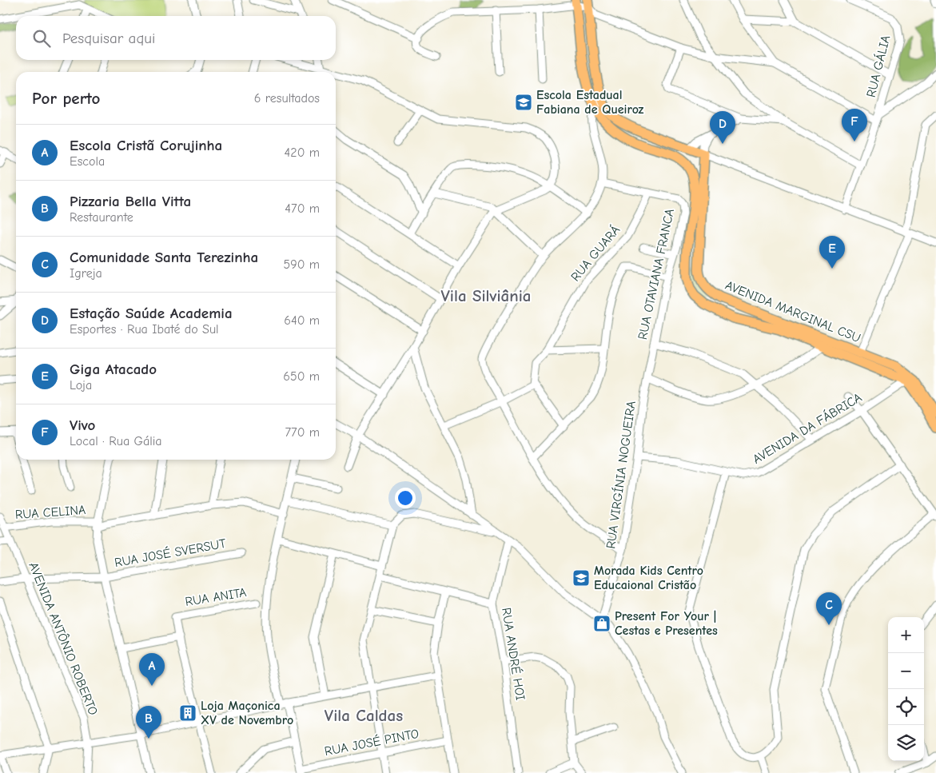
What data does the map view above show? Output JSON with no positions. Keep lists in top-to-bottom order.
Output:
{
  "streets": {
    "main road": ["AVENIDA MARGINAL CSU"],
    "street": [
      "RUA GÁLIA",
      "RUA GUARÁ",
      "RUA OTAVIANA FRANCA",
      "AVENIDA DA FÁBRICA",
      "RUA VIRGÍNIA NOGUEIRA",
      "RUA CELINA",
      "RUA JOSÉ SVERSUT",
      "RUA ANITA",
      "AVENIDA ANTÔNIO ROBERTO",
      "RUA ANDRÉ HOI",
      "RUA JOSÉ PINTO"
    ]
  },
  "crossings": [
    ["RUA GUARÁ", "RUA OTAVIANA FRANCA"],
    ["RUA OTAVIANA FRANCA", "RUA VIRGÍNIA NOGUEIRA"],
    ["AVENIDA MARGINAL CSU", "AVENIDA DA FÁBRICA"],
    ["AVENIDA DA FÁBRICA", "RUA VIRGÍNIA NOGUEIRA"],
    ["RUA CELINA", "AVENIDA ANTÔNIO ROBERTO"],
    ["RUA JOSÉ SVERSUT", "AVENIDA ANTÔNIO ROBERTO"]
  ],
  "districts": ["Vila Silviânia", "Vila Caldas"],
  "places": {
    "school or university": ["Escola Estadual Fabiana de Queiroz", "Morada Kids Centro Educaional Cristão"],
    "shop": ["Present For Your | Cestas e Presentes"],
    "building": ["Loja Maçonica XV de Novembro"]
  },
  "page": {
    "search": "Pesquisar aqui",
    "heading": ["Por perto", "6 resultados"],
    "pins": [
      "F",
      "D",
      "E",
      "C",
      "A",
      "B"
    ],
    "list": [
      {
        "mark": "A",
        "name": "Escola Cristã Corujinha",
        "note": "Escola",
        "value": "420 m"
      },
      {
        "mark": "B",
        "name": "Pizzaria Bella Vitta",
        "note": "Restaurante",
        "value": "470 m"
      },
      {
        "mark": "C",
        "name": "Comunidade Santa Terezinha",
        "note": "Igreja",
        "value": "590 m"
      },
      {
        "mark": "D",
        "name": "Estação Saúde Academia",
        "note": "Esportes · Rua Ibaté do Sul",
        "value": "640 m"
      },
      {
        "mark": "E",
        "name": "Giga Atacado",
        "note": "Loja",
        "value": "650 m"
      },
      {
        "mark": "F",
        "name": "Vivo",
        "note": "Local · Rua Gália",
        "value": "770 m"
      }
    ],
    "map_buttons": ["+", "−"]
  }
}
